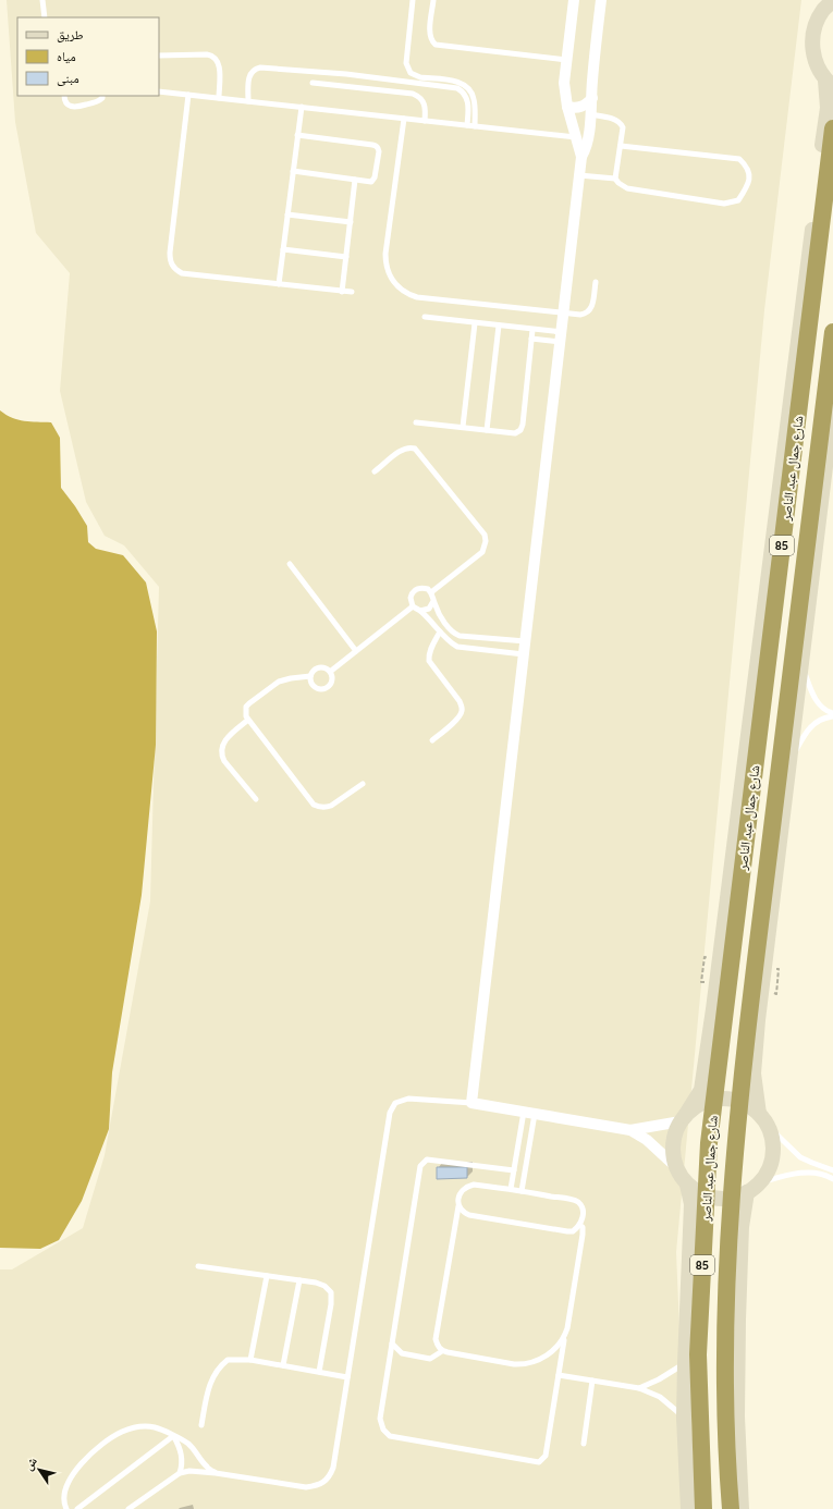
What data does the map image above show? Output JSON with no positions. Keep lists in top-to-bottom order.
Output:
{
  "streets": {
    "highway": ["شارع جمال عبد الناصر", "85"]
  },
  "legend": ["طريق", "مياه", "مبنى"],
  "north": "top left"
}
